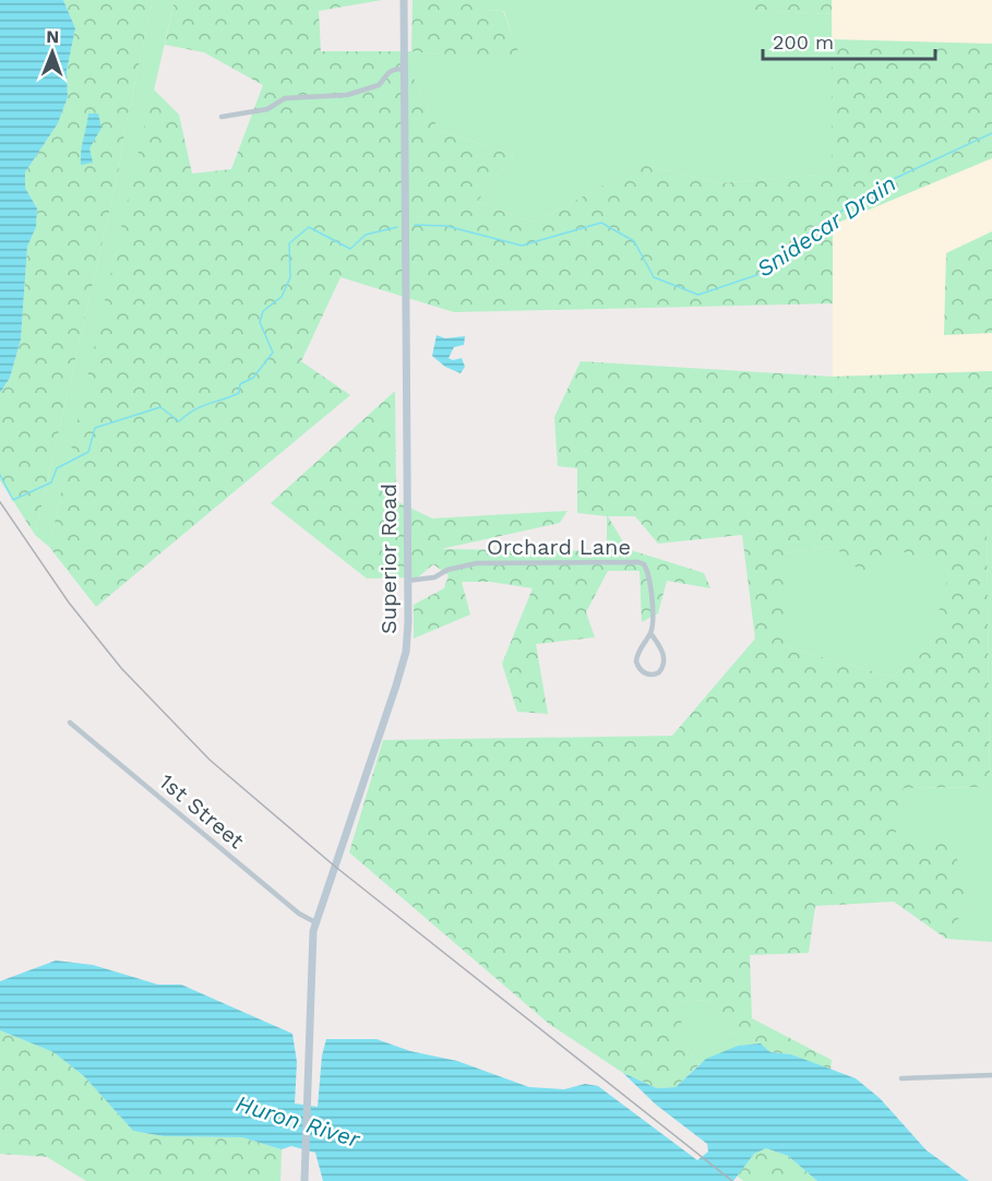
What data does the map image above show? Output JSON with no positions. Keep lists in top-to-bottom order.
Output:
{
  "streets": {
    "main road": ["Superior Road"],
    "street": ["Orchard Lane", "1st Street"]
  },
  "crossings": [
    ["Orchard Lane", "Superior Road"],
    ["Superior Road", "1st Street"]
  ],
  "water": ["Snidecar Drain", "Huron River"],
  "scale_bar": "200 m",
  "north": "top"
}
